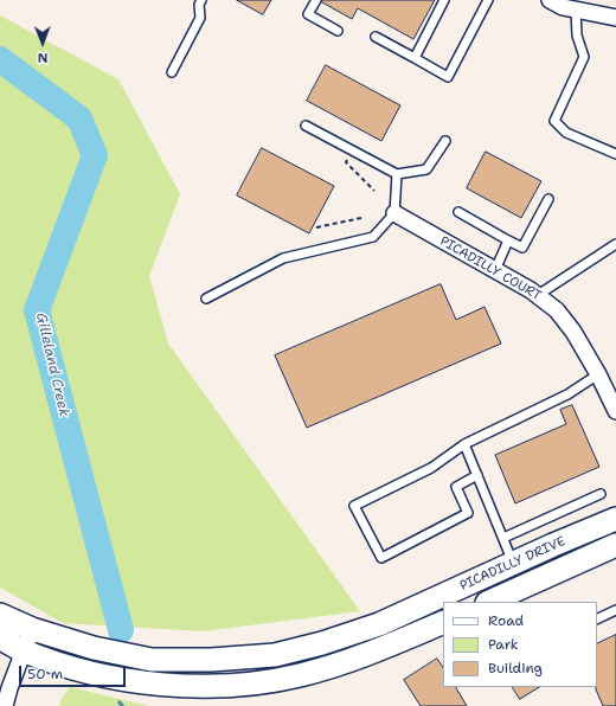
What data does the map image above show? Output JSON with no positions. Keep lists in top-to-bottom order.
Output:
{
  "streets": {
    "street": ["PICADILLY COURT", "PICADILLY DRIVE"]
  },
  "water": ["Gilleland Creek"],
  "legend": ["Road", "Park", "Building"],
  "scale_bar": "50 m",
  "north": "bottom"
}
